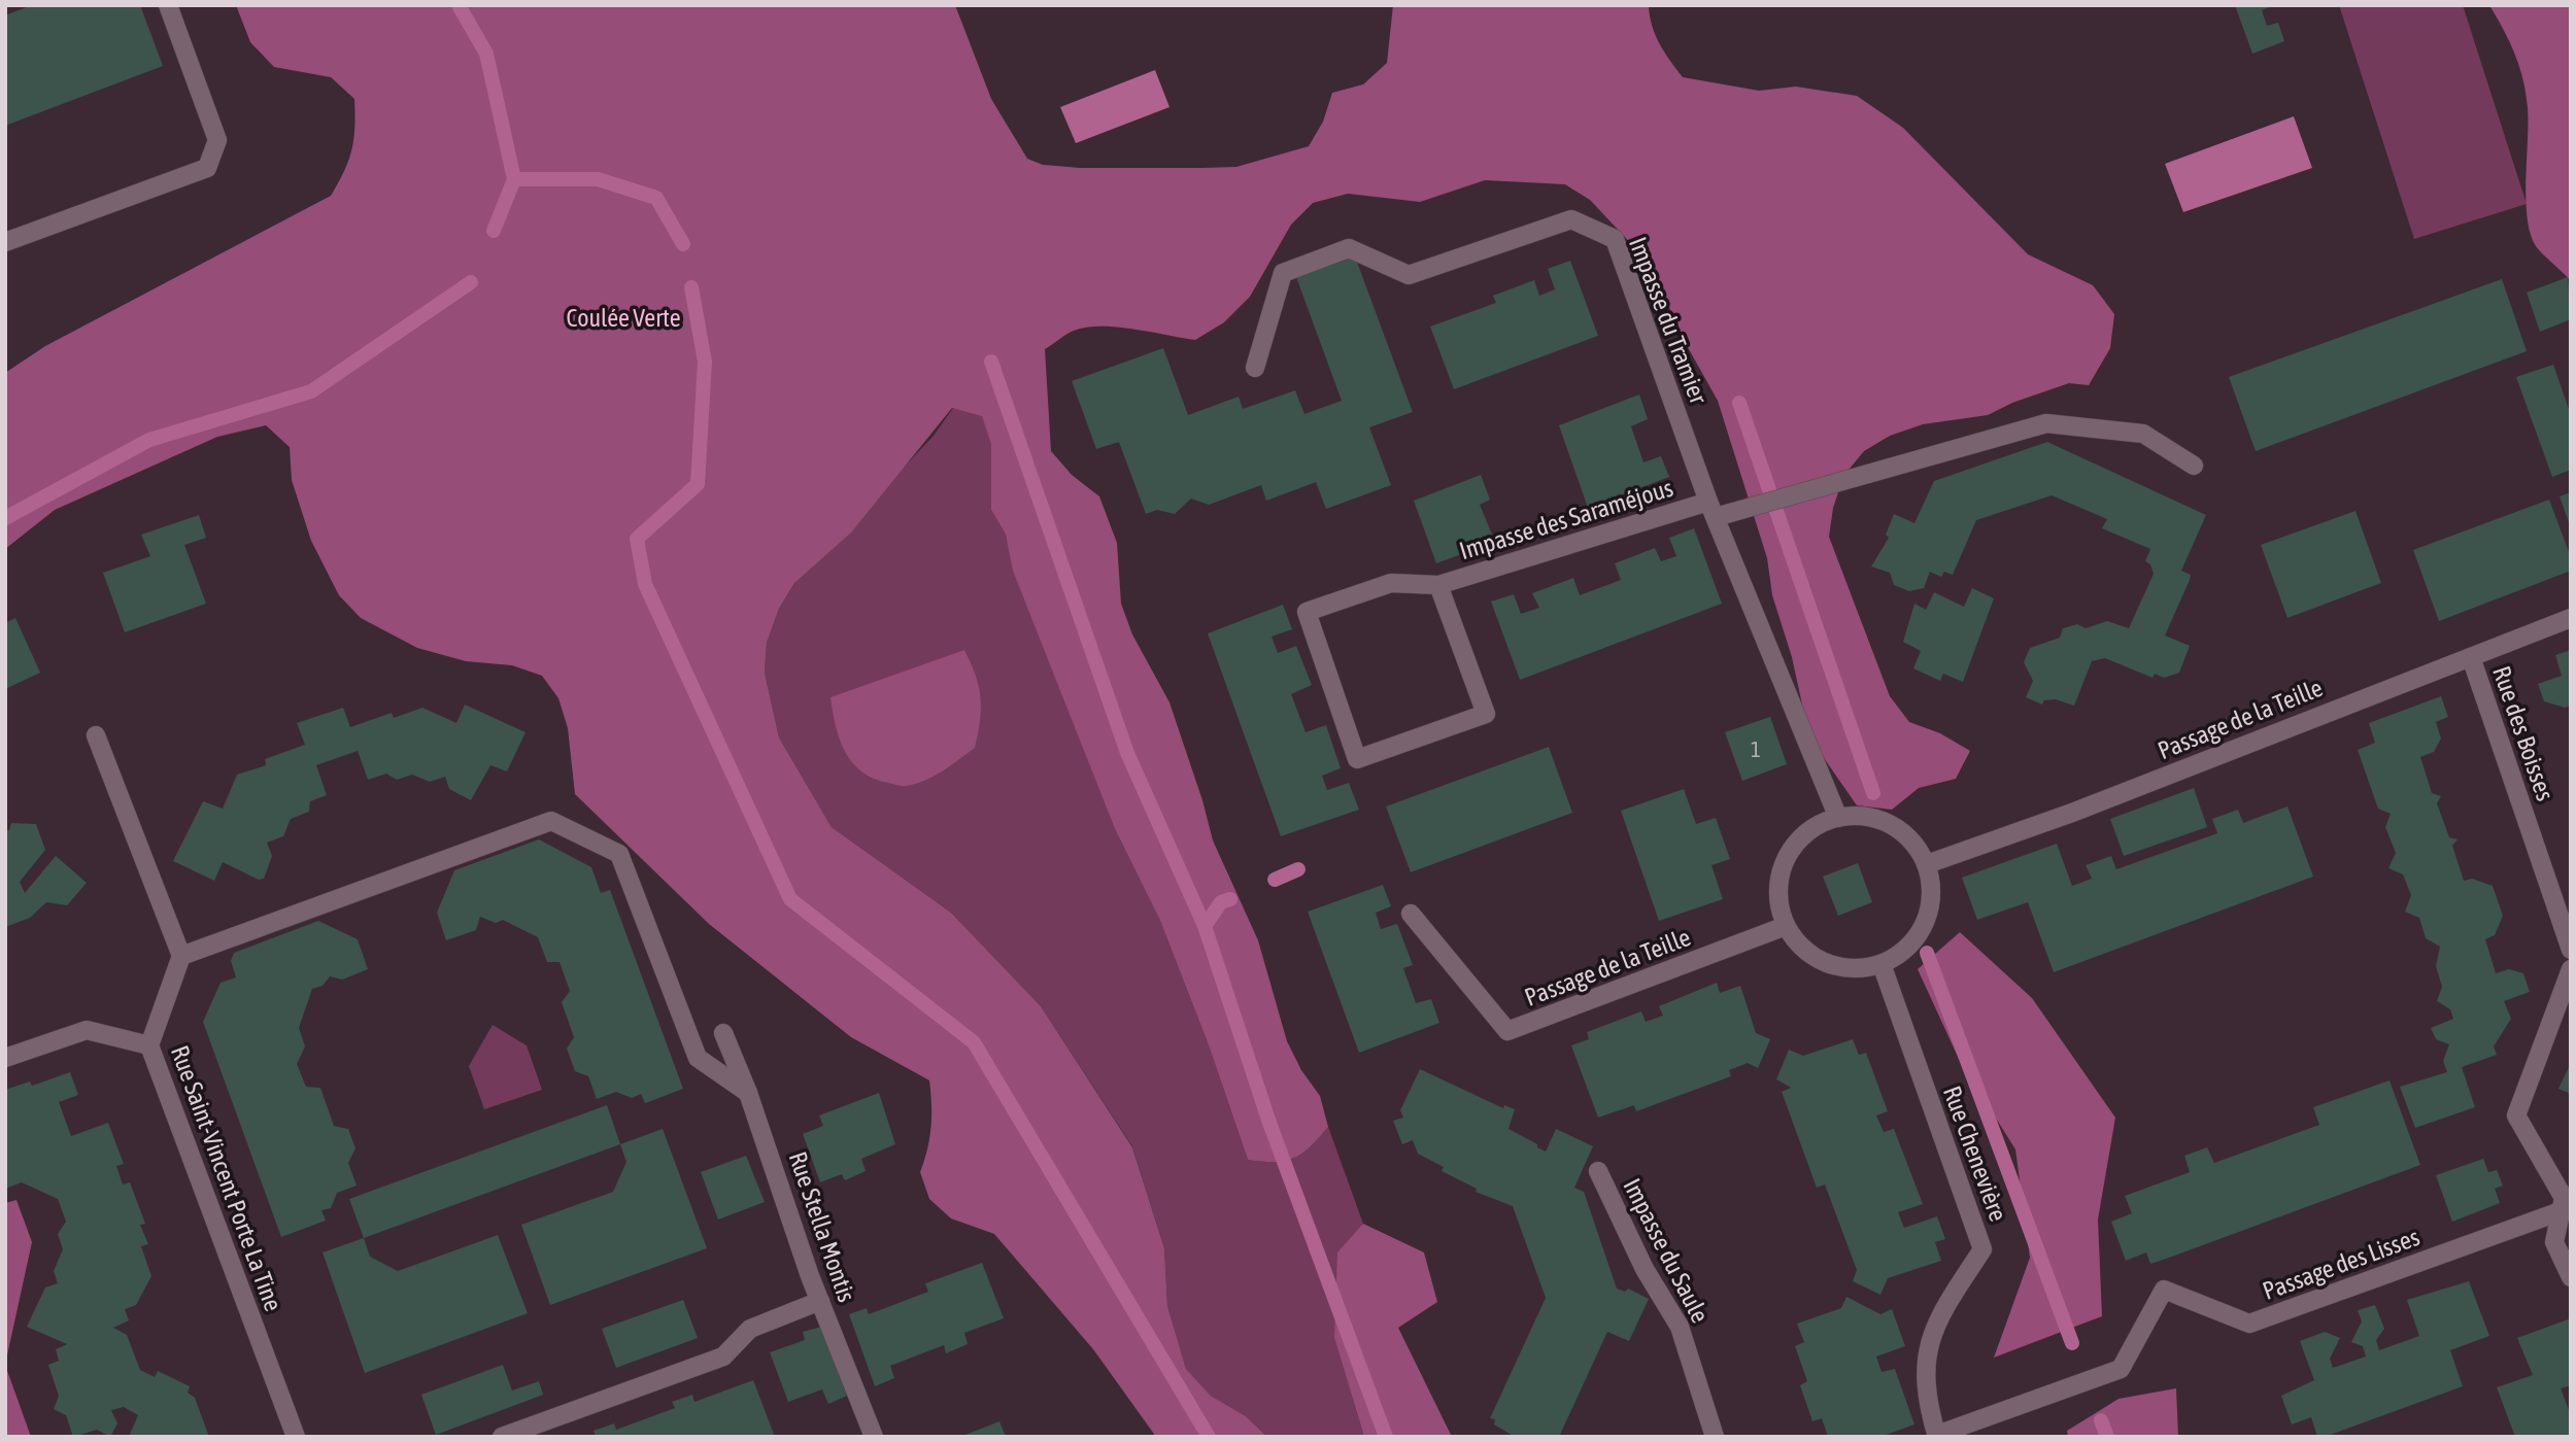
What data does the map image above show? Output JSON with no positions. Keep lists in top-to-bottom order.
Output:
{
  "streets": {
    "street": [
      "Impasse du Tramier",
      "Impasse des Saraméjous",
      "Passage de la Teille",
      "Rue des Boisses",
      "Rue Chenevière",
      "Rue Saint-Vincent Porte La Tine",
      "Rue Stella Montis",
      "Impasse du Saule",
      "Passage des Lisses"
    ]
  },
  "crossings": [
    ["Impasse du Tramier", "Impasse des Saraméjous"],
    ["Impasse du Tramier", "Passage de la Teille"],
    ["Impasse du Tramier", "Rue Chenevière"],
    ["Passage de la Teille", "Rue des Boisses"],
    ["Passage de la Teille", "Rue Chenevière"],
    ["Rue Chenevière", "Passage des Lisses"]
  ],
  "parks": ["Coulée Verte"],
  "house_numbers": ["1"]
}
